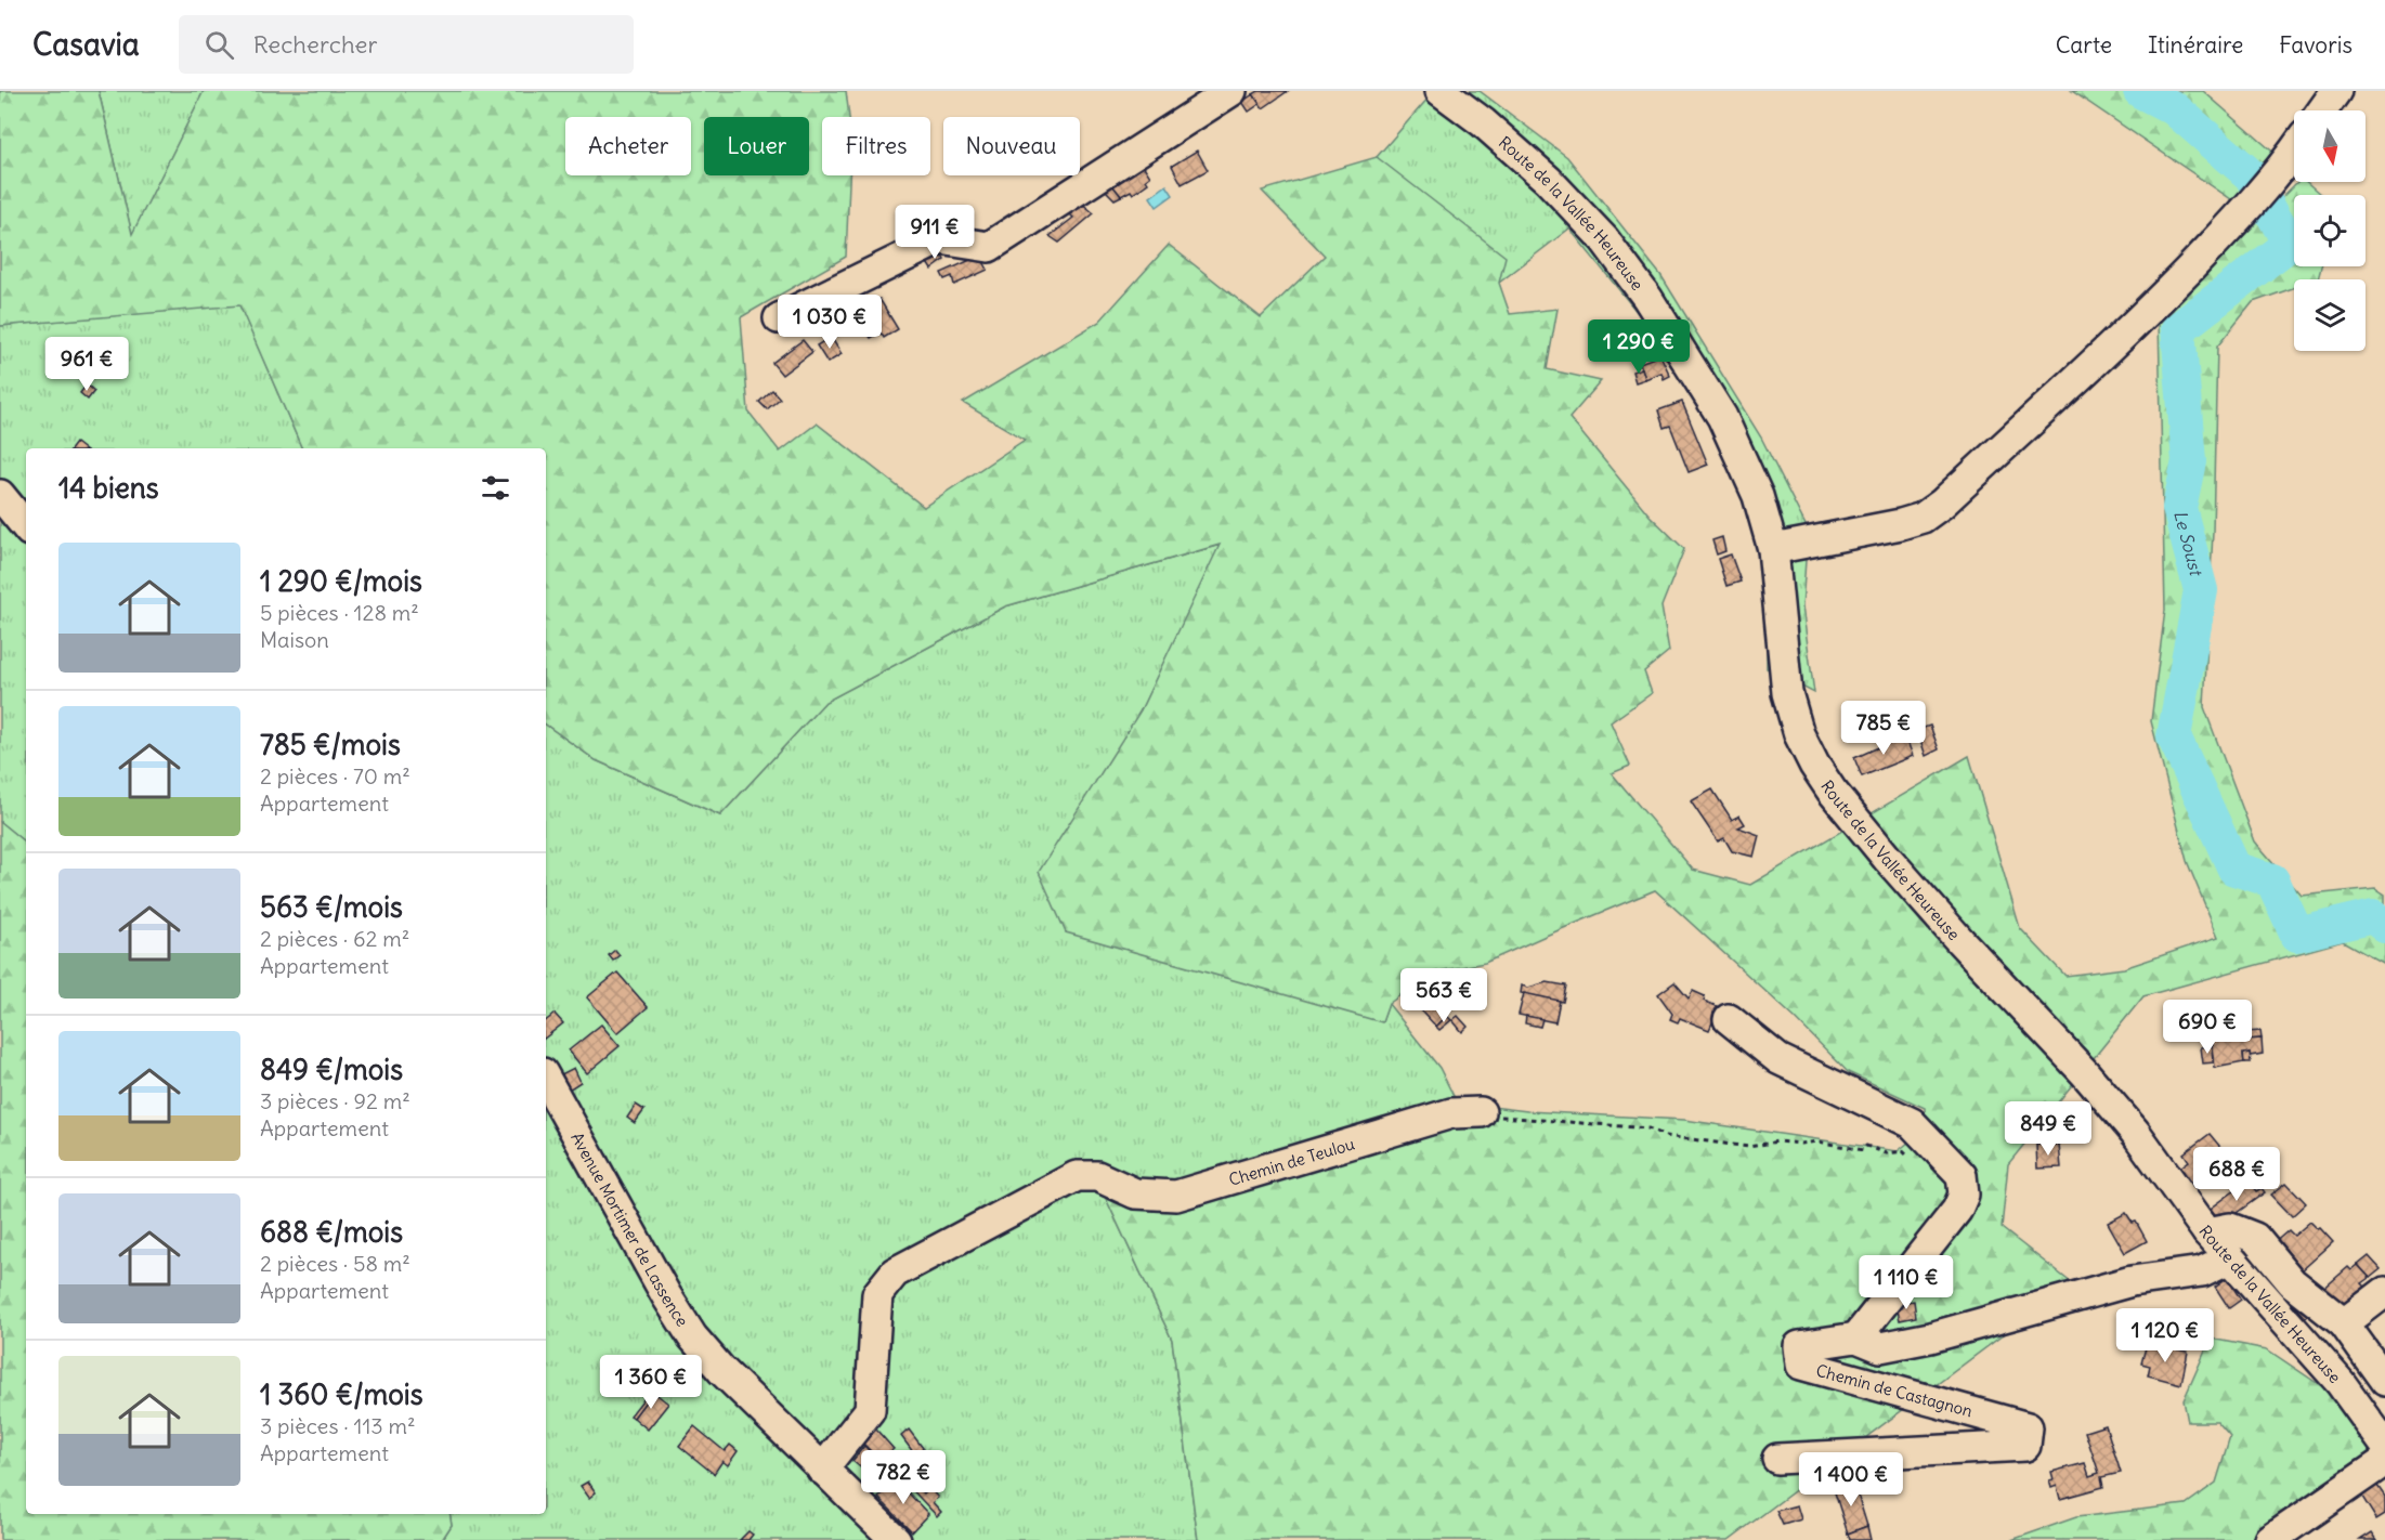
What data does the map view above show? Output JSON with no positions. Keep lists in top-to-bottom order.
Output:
{
  "streets": {
    "street": [
      "Route de la Vallée Heureuse",
      "Chemin de Teulou",
      "Avenue Mortimer de Lassence",
      "Chemin de Castagnon"
    ]
  },
  "crossings": [
    ["Route de la Vallée Heureuse", "Chemin de Castagnon"],
    ["Chemin de Teulou", "Avenue Mortimer de Lassence"]
  ],
  "water": ["Le Soust"],
  "north": "bottom",
  "page": {
    "header": "Casavia",
    "search": "Rechercher",
    "nav": ["Carte", "Itinéraire", "Favoris"],
    "chip": [
      "Acheter",
      "Louer",
      "Filtres",
      "Nouveau"
    ],
    "price": [
      "911 €",
      "1 030 €",
      "1 290 €",
      "961 €",
      "785 €",
      "563 €",
      "690 €",
      "849 €",
      "688 €",
      "1 110 €",
      "1 120 €",
      "1 360 €",
      "782 €",
      "1 400 €"
    ],
    "heading": "14 biens",
    "list": [
      {
        "name": "1 290 €/mois",
        "note": "5 pièces · 128 m² · Maison"
      },
      {
        "name": "785 €/mois",
        "note": "2 pièces · 70 m² · Appartement"
      },
      {
        "name": "563 €/mois",
        "note": "2 pièces · 62 m² · Appartement"
      },
      {
        "name": "849 €/mois",
        "note": "3 pièces · 92 m² · Appartement"
      },
      {
        "name": "688 €/mois",
        "note": "2 pièces · 58 m² · Appartement"
      },
      {
        "name": "1 360 €/mois",
        "note": "3 pièces · 113 m² · Appartement"
      }
    ]
  }
}
